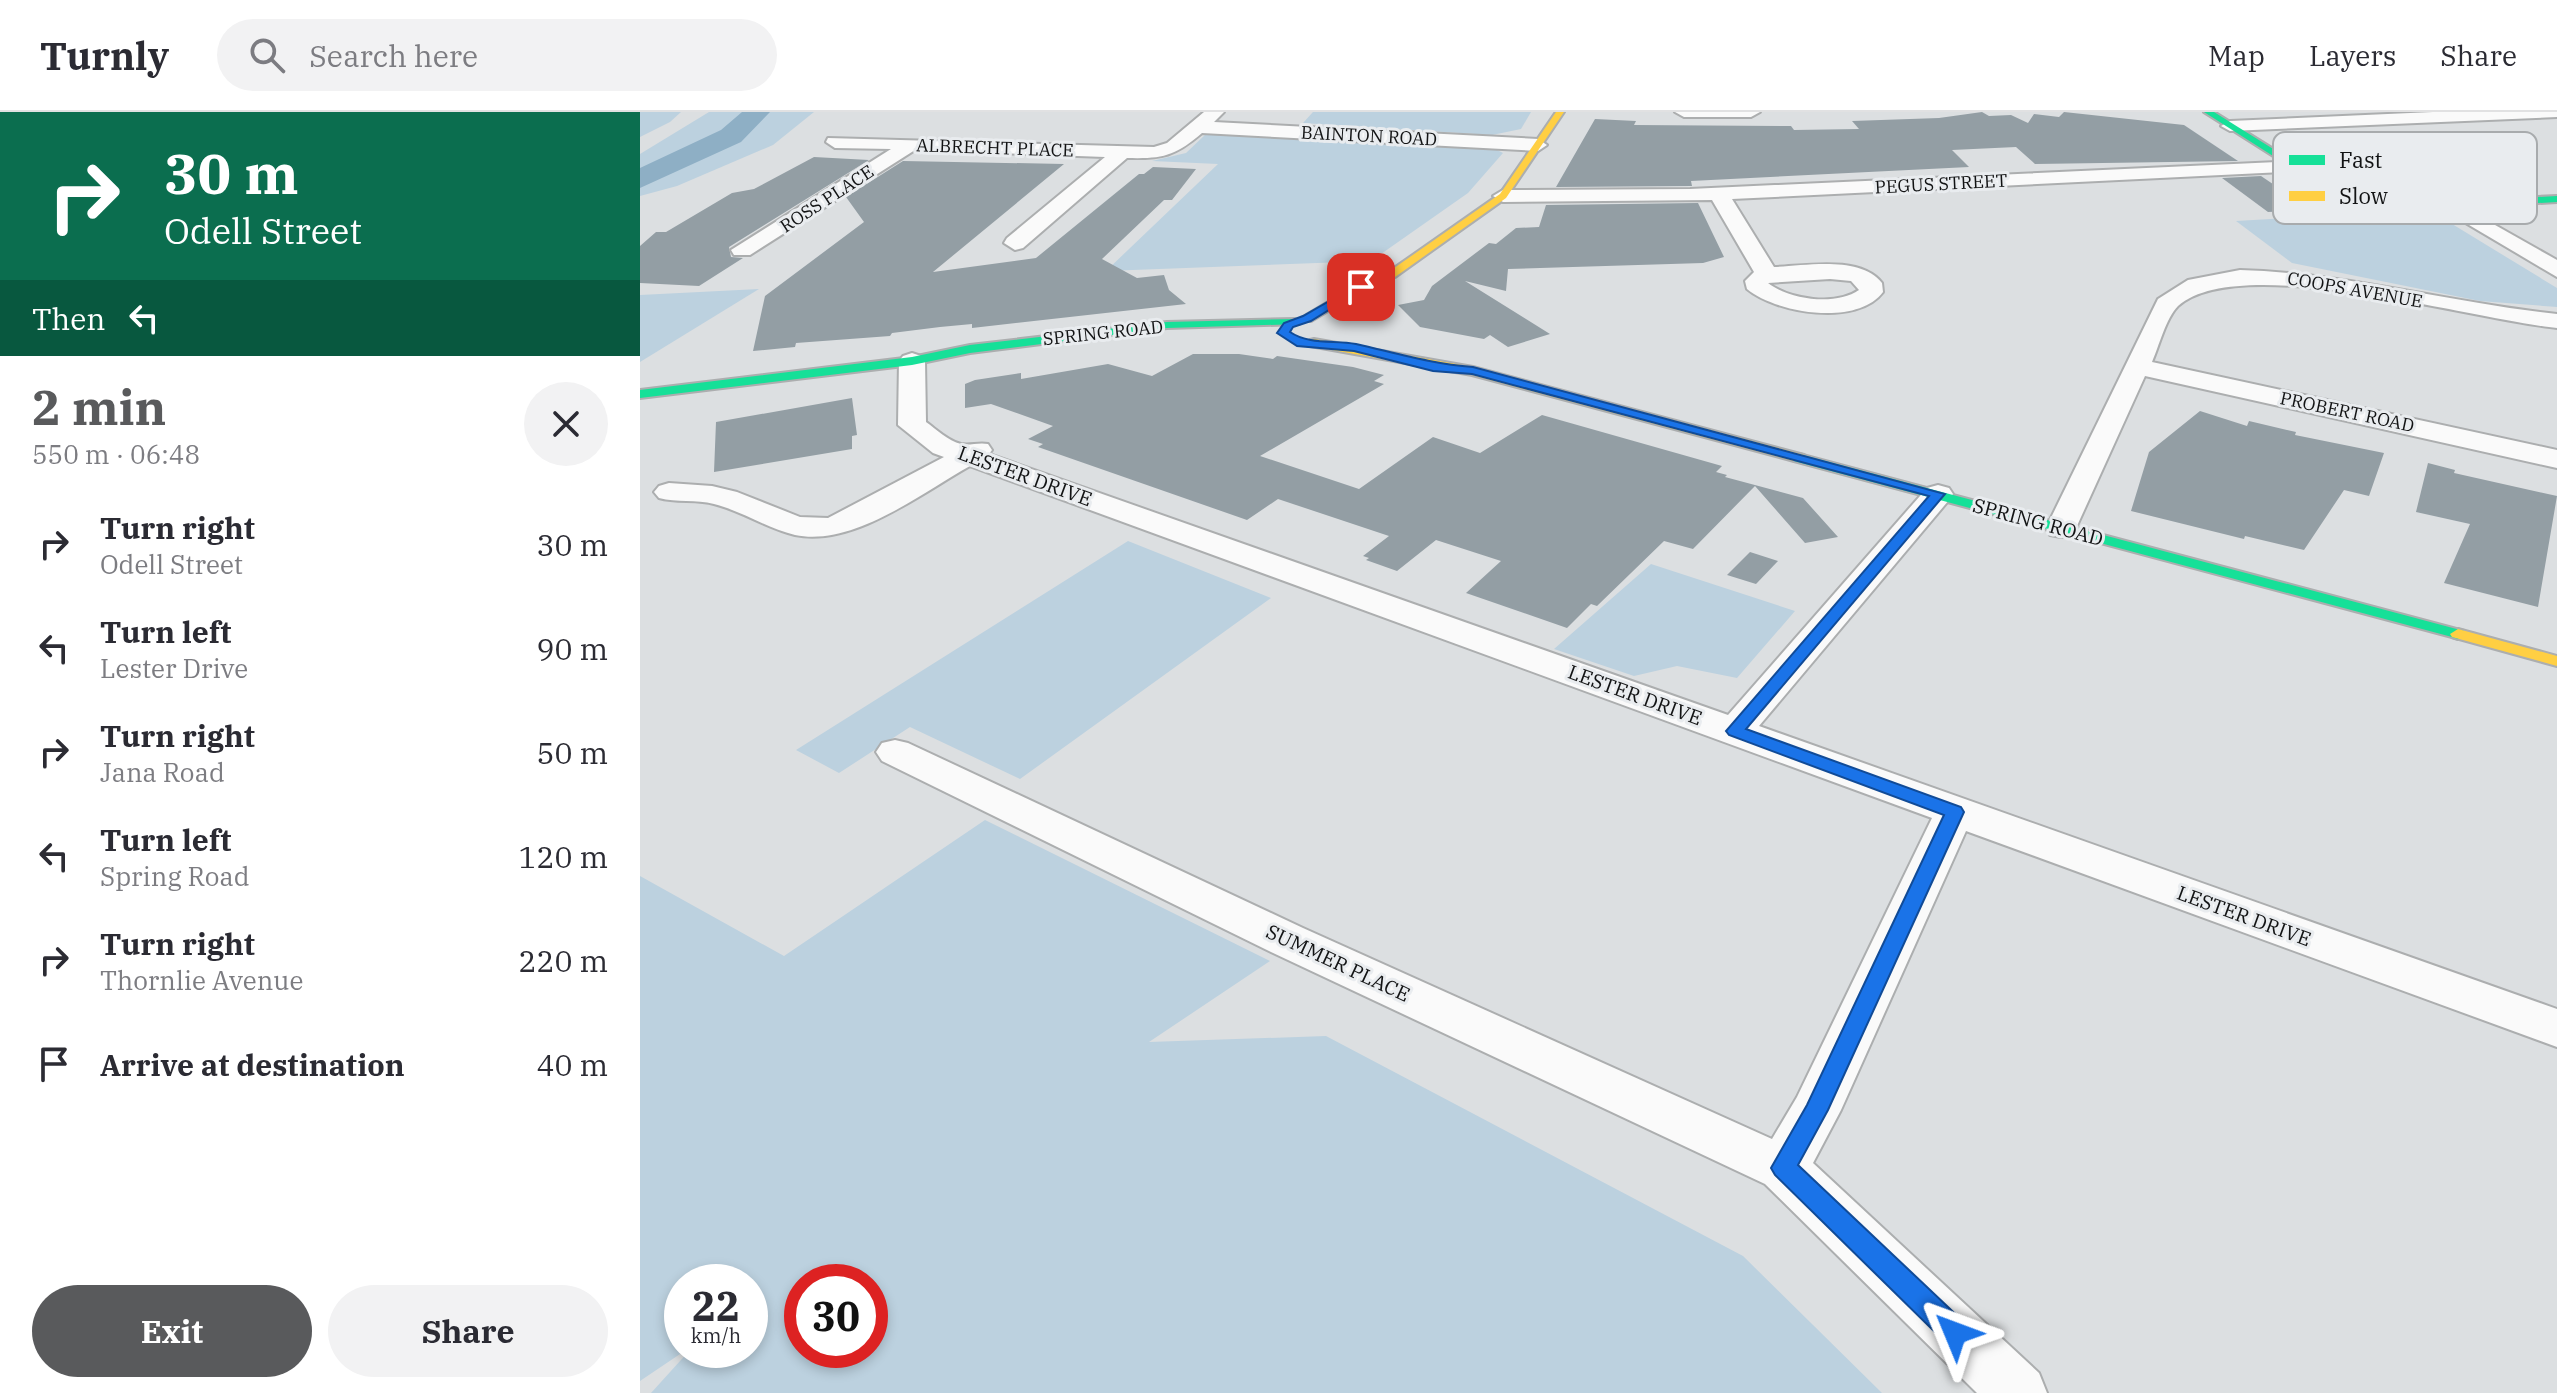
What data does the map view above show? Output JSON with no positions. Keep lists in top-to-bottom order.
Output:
{
  "streets": {
    "main road": ["SPRING ROAD"],
    "street": [
      "BAINTON ROAD",
      "ALBRECHT PLACE",
      "PEGUS STREET",
      "ROSS PLACE",
      "COOPS AVENUE",
      "PROBERT ROAD",
      "LESTER DRIVE",
      "SUMMER PLACE"
    ]
  },
  "crossings": [
    ["BAINTON ROAD", "ALBRECHT PLACE"],
    ["ALBRECHT PLACE", "ROSS PLACE"],
    ["COOPS AVENUE", "SPRING ROAD"],
    ["COOPS AVENUE", "PROBERT ROAD"],
    ["SPRING ROAD", "LESTER DRIVE"]
  ],
  "legend": ["Fast", "Slow"],
  "page": {
    "header": "Turnly",
    "search": "Search here",
    "nav": ["Map", "Layers", "Share"],
    "turn": ["30 m", "Odell Street"],
    "then": "Then",
    "heading": ["2 min", "550 m · 06:48"],
    "list": [
      {
        "name": "Turn right",
        "note": "Odell Street",
        "value": "30 m"
      },
      {
        "name": "Turn left",
        "note": "Lester Drive",
        "value": "90 m"
      },
      {
        "name": "Turn right",
        "note": "Jana Road",
        "value": "50 m"
      },
      {
        "name": "Turn left",
        "note": "Spring Road",
        "value": "120 m"
      },
      {
        "name": "Turn right",
        "note": "Thornlie Avenue",
        "value": "220 m"
      },
      {
        "name": "Arrive at destination",
        "value": "40 m"
      }
    ],
    "speed": "22 km/h",
    "limit": "30",
    "buttons": ["Exit", "Share"]
  }
}
